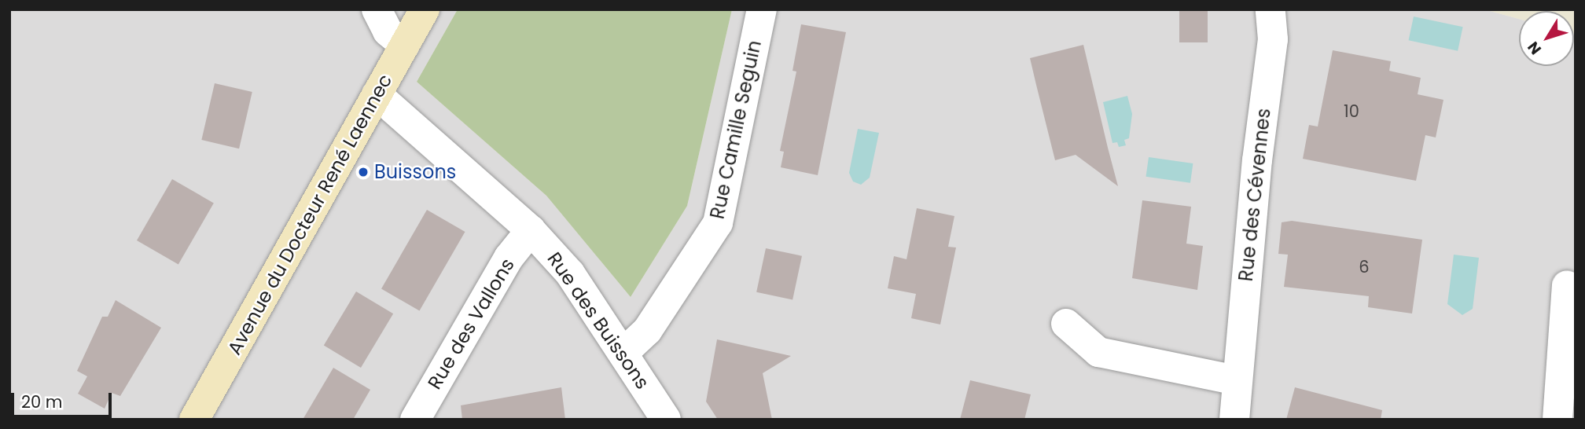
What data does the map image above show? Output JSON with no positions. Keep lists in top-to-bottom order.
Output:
{
  "streets": {
    "street": [
      "Rue Camille Seguin",
      "Rue des Cévennes",
      "Avenue du Docteur René Laennec",
      "Rue des Buissons",
      "Rue des Vallons"
    ]
  },
  "crossings": [
    ["Rue Camille Seguin", "Rue des Buissons"],
    ["Avenue du Docteur René Laennec", "Rue des Buissons"],
    ["Rue des Buissons", "Rue des Vallons"]
  ],
  "places": ["Buissons"],
  "house_numbers": ["10", "6"],
  "scale_bar": "20 m",
  "north": "bottom left"
}
